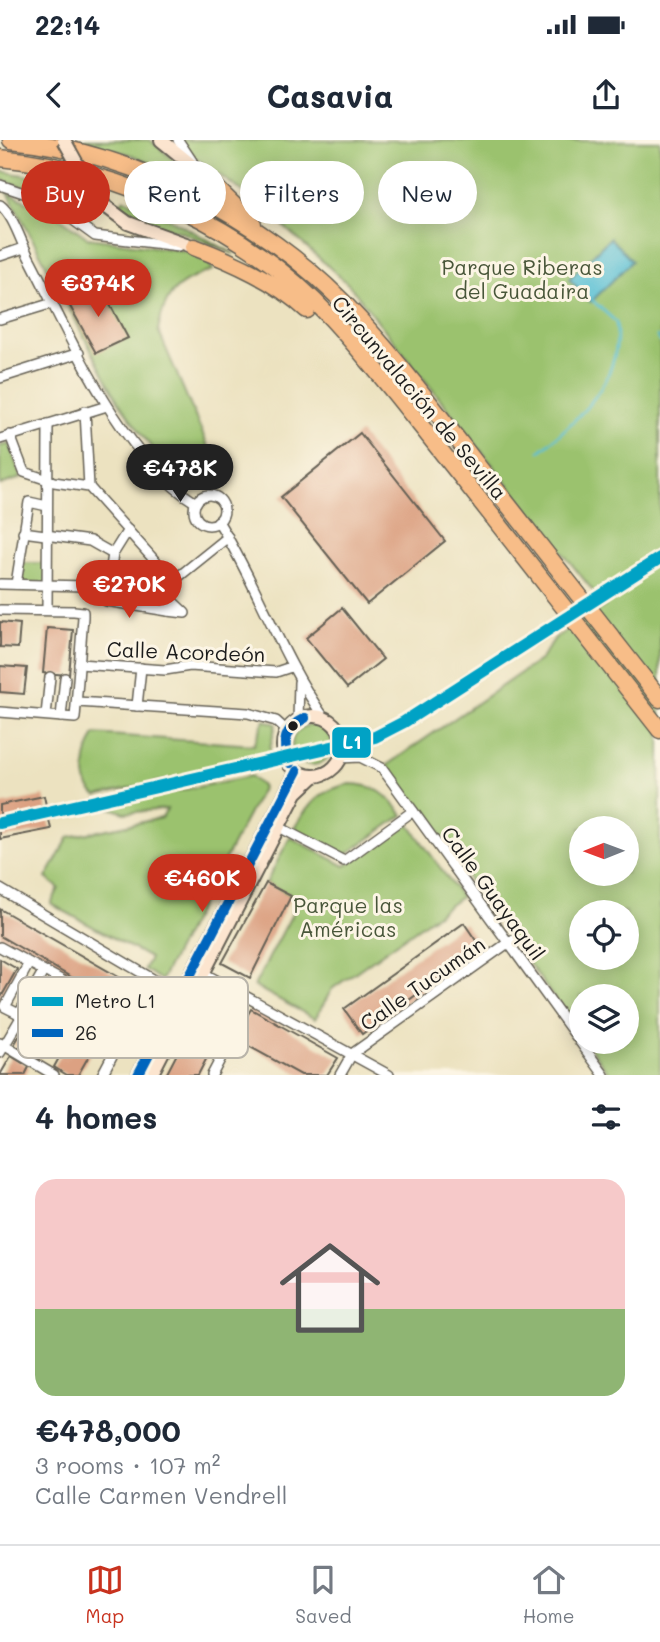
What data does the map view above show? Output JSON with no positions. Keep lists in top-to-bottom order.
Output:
{
  "streets": {
    "highway": ["Circunvalación de Sevilla"],
    "street": ["Calle Acordeón", "Calle Guayaquil", "Calle Tucumán"]
  },
  "crossings": [
    ["Calle Guayaquil", "Calle Tucumán"]
  ],
  "parks": ["Parque Riberas del Guadaira", "Parque las Américas"],
  "lines": ["metro line L1", "transit line 26"],
  "legend": ["Metro L1", "26"],
  "north": "left",
  "page": {
    "status": "22:14",
    "header": "Casavia",
    "chip": [
      "Buy",
      "Rent",
      "Filters",
      "New"
    ],
    "price": [
      "€374K",
      "€478K",
      "€270K",
      "€460K"
    ],
    "heading": "4 homes",
    "list": [
      {
        "name": "€478,000",
        "note": "3 rooms · 107 m² · Calle Carmen Vendrell"
      }
    ],
    "tabs": ["Map", "Saved", "Home"]
  }
}
